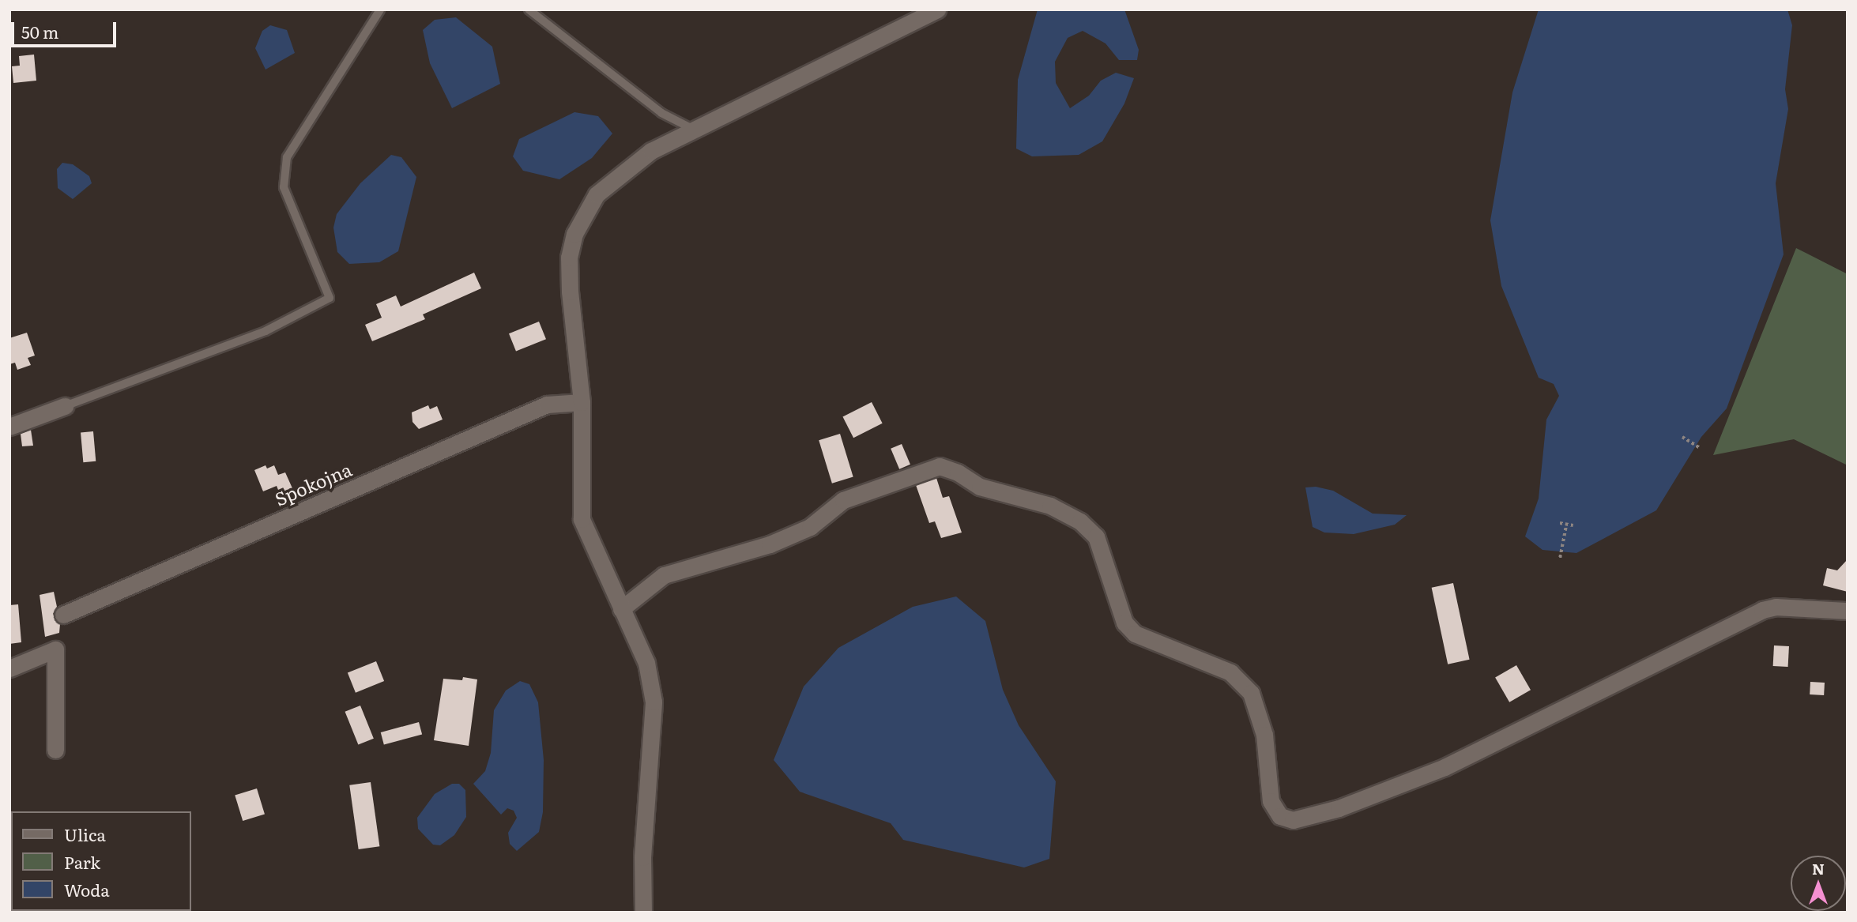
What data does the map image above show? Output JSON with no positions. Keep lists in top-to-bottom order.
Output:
{
  "streets": {
    "street": ["Spokojna"]
  },
  "legend": ["Ulica", "Park", "Woda"],
  "scale_bar": "50 m",
  "north": "top"
}
